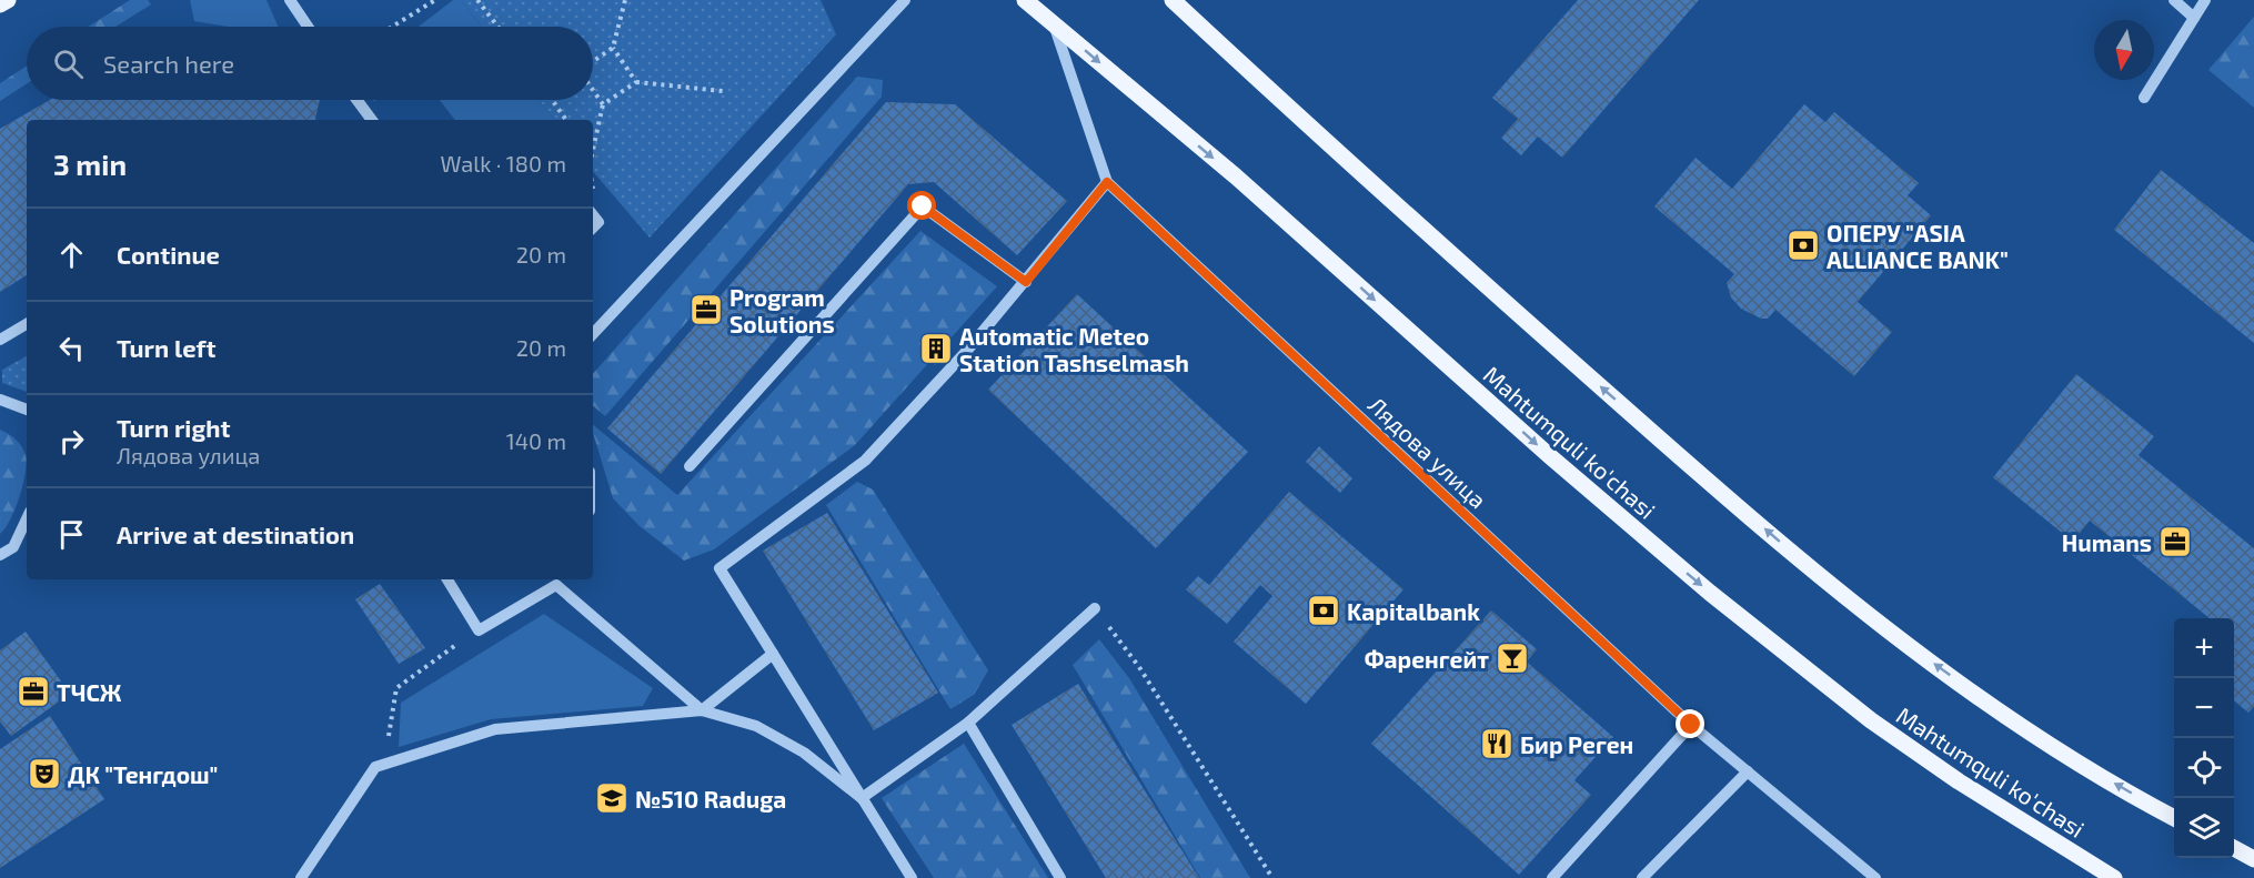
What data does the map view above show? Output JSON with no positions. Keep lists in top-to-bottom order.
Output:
{
  "streets": {
    "main road": ["Mahtumquli ko'chasi"],
    "lane": ["Лядова улица"]
  },
  "crossings": [
    ["Mahtumquli ko'chasi", "Лядова улица"]
  ],
  "places": {
    "bank": ["ОПЕРУ \"ASIA ALLIANCE BANK\"", "Kapitalbank"],
    "office": ["Program Solutions", "Humans", "ТЧСЖ"],
    "building": ["Automatic Meteo Station Tashselmash"],
    "bar": ["Фаренгейт"],
    "restaurant": ["Бир Реген"],
    "theatre": ["ДК \"Тенгдош\""],
    "school or university": ["№510 Raduga"]
  },
  "north": "bottom",
  "page": {
    "search": "Search here",
    "heading": ["3 min", "Walk · 180 m"],
    "list": [
      ["Continue", "20 m"],
      ["Turn left", "20 m"],
      ["Turn right", "Лядова улица", "140 m"],
      "Arrive at destination"
    ],
    "map_buttons": ["+", "−"]
  }
}
